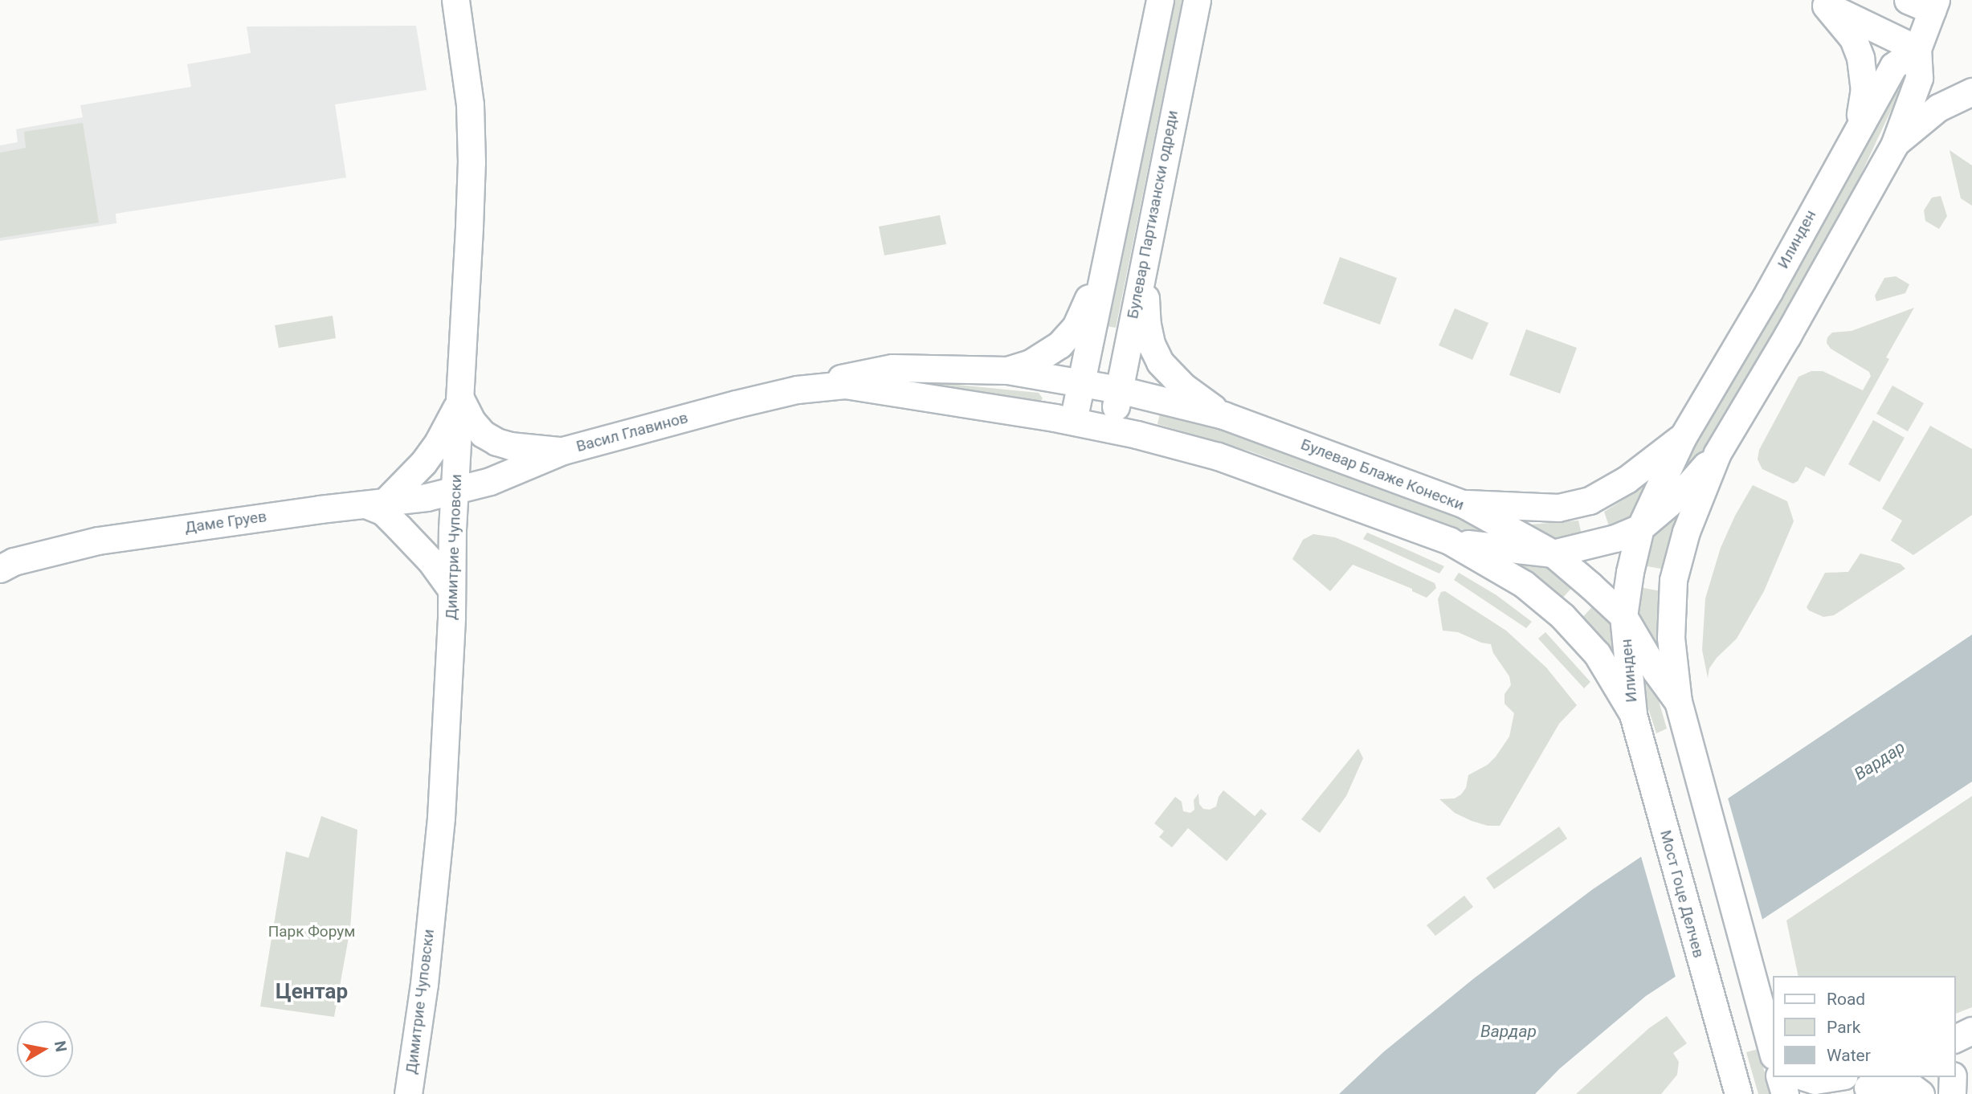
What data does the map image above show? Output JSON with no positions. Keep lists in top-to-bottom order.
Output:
{
  "streets": {
    "street": [
      "Булевар Партизански одреди",
      "Илинден",
      "Васил Главинов",
      "Булевар Блаже Конески",
      "Даме Груев",
      "Димитрие Чуповски",
      "Мост Гоце Делчев"
    ]
  },
  "crossings": [
    ["Булевар Партизански одреди", "Булевар Блаже Конески"],
    ["Илинден", "Булевар Блаже Конески"],
    ["Илинден", "Мост Гоце Делчев"],
    ["Васил Главинов", "Булевар Блаже Конески"],
    ["Васил Главинов", "Даме Груев"],
    ["Васил Главинов", "Димитрие Чуповски"],
    ["Даме Груев", "Димитрие Чуповски"]
  ],
  "districts": ["Центар"],
  "water": ["Вардар"],
  "parks": ["Парк Форум"],
  "legend": ["Road", "Park", "Water"],
  "north": "right"
}
